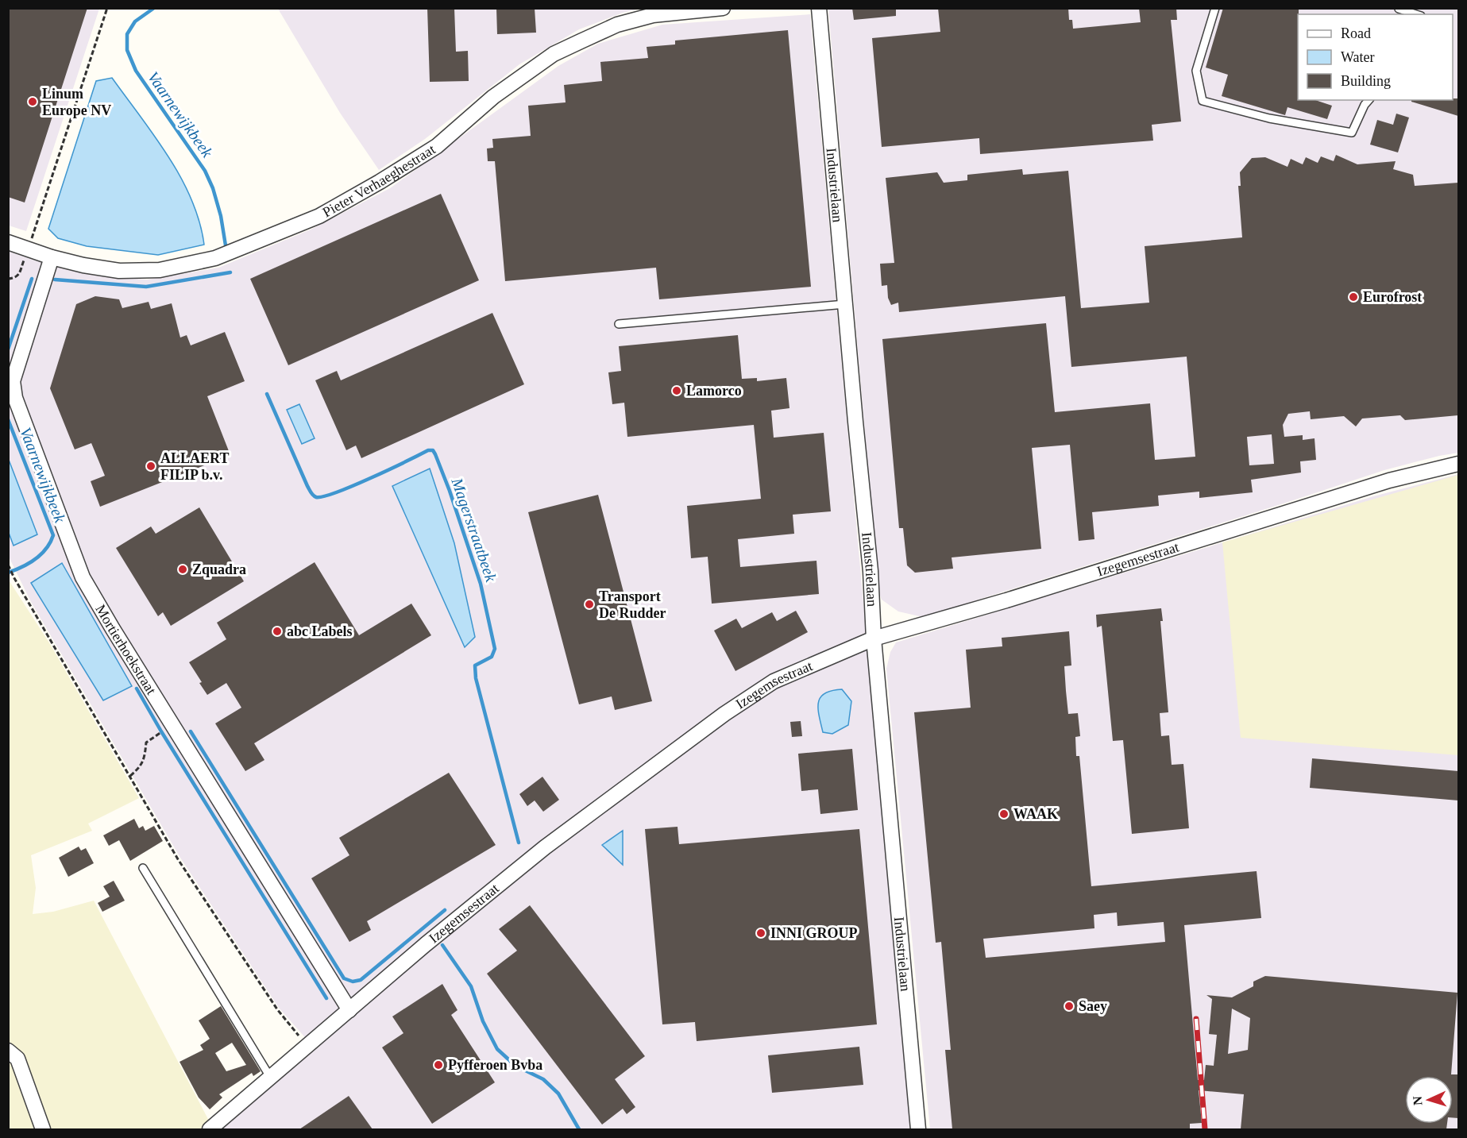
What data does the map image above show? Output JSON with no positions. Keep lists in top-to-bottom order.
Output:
{
  "streets": {
    "street": [
      "Pieter Verhaeghestraat",
      "Industrielaan",
      "Izegemsestraat",
      "Mortierhoekstraat"
    ]
  },
  "crossings": [
    ["Pieter Verhaeghestraat", "Mortierhoekstraat"],
    ["Industrielaan", "Izegemsestraat"],
    ["Izegemsestraat", "Mortierhoekstraat"]
  ],
  "water": ["Vaarnewijkbeek", "Magerstraatbeek"],
  "places": [
    "Linum Europe NV",
    "Eurofrost",
    "Lamorco",
    "ALLAERT FILIP b.v.",
    "Zquadra",
    "Transport De Rudder",
    "abc Labels",
    "WAAK",
    "INNI GROUP",
    "Saey",
    "Pyfferoen Bvba"
  ],
  "legend": ["Road", "Water", "Building"],
  "north": "left"
}
